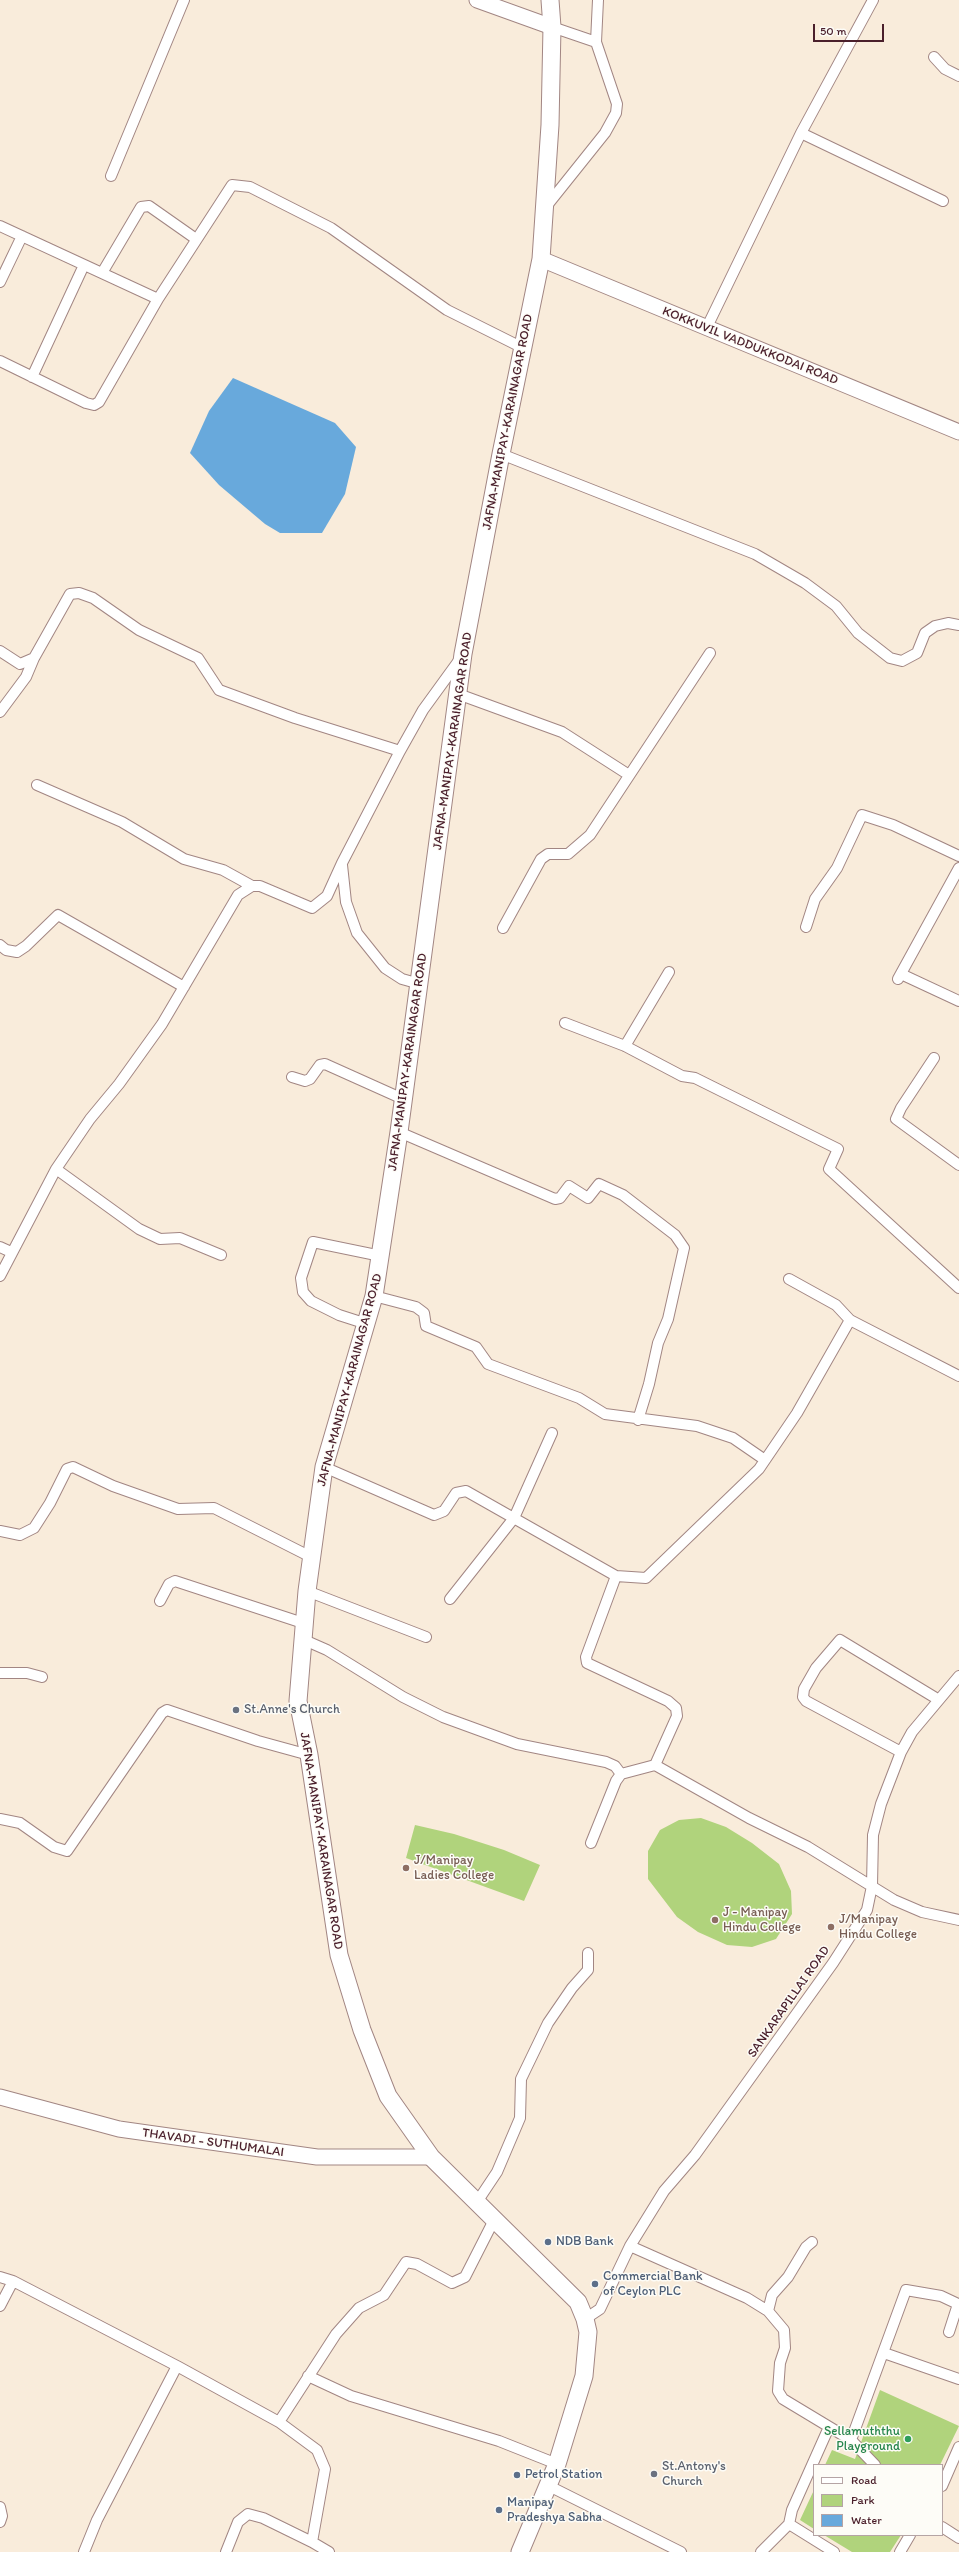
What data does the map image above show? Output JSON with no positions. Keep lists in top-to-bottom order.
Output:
{
  "streets": {
    "main road": ["KOKKUVIL VADDUKKODAI ROAD", "JAFNA-MANIPAY-KARAINAGAR ROAD", "THAVADI - SUTHUMALAI"],
    "street": ["SANKARAPILLAI ROAD"]
  },
  "crossings": [
    ["KOKKUVIL VADDUKKODAI ROAD", "JAFNA-MANIPAY-KARAINAGAR ROAD"],
    ["JAFNA-MANIPAY-KARAINAGAR ROAD", "SANKARAPILLAI ROAD"],
    ["JAFNA-MANIPAY-KARAINAGAR ROAD", "THAVADI - SUTHUMALAI"]
  ],
  "places": [
    "St.Anne's Church",
    "J/Manipay Ladies College",
    "J - Manipay Hindu College",
    "J/Manipay Hindu College",
    "NDB Bank",
    "Commercial Bank of Ceylon PLC",
    "Sellamuththu Playground",
    "St.Antony's Church",
    "Petrol Station",
    "Manipay Pradeshya Sabha"
  ],
  "legend": ["Road", "Park", "Water"],
  "scale_bar": "50 m"
}
